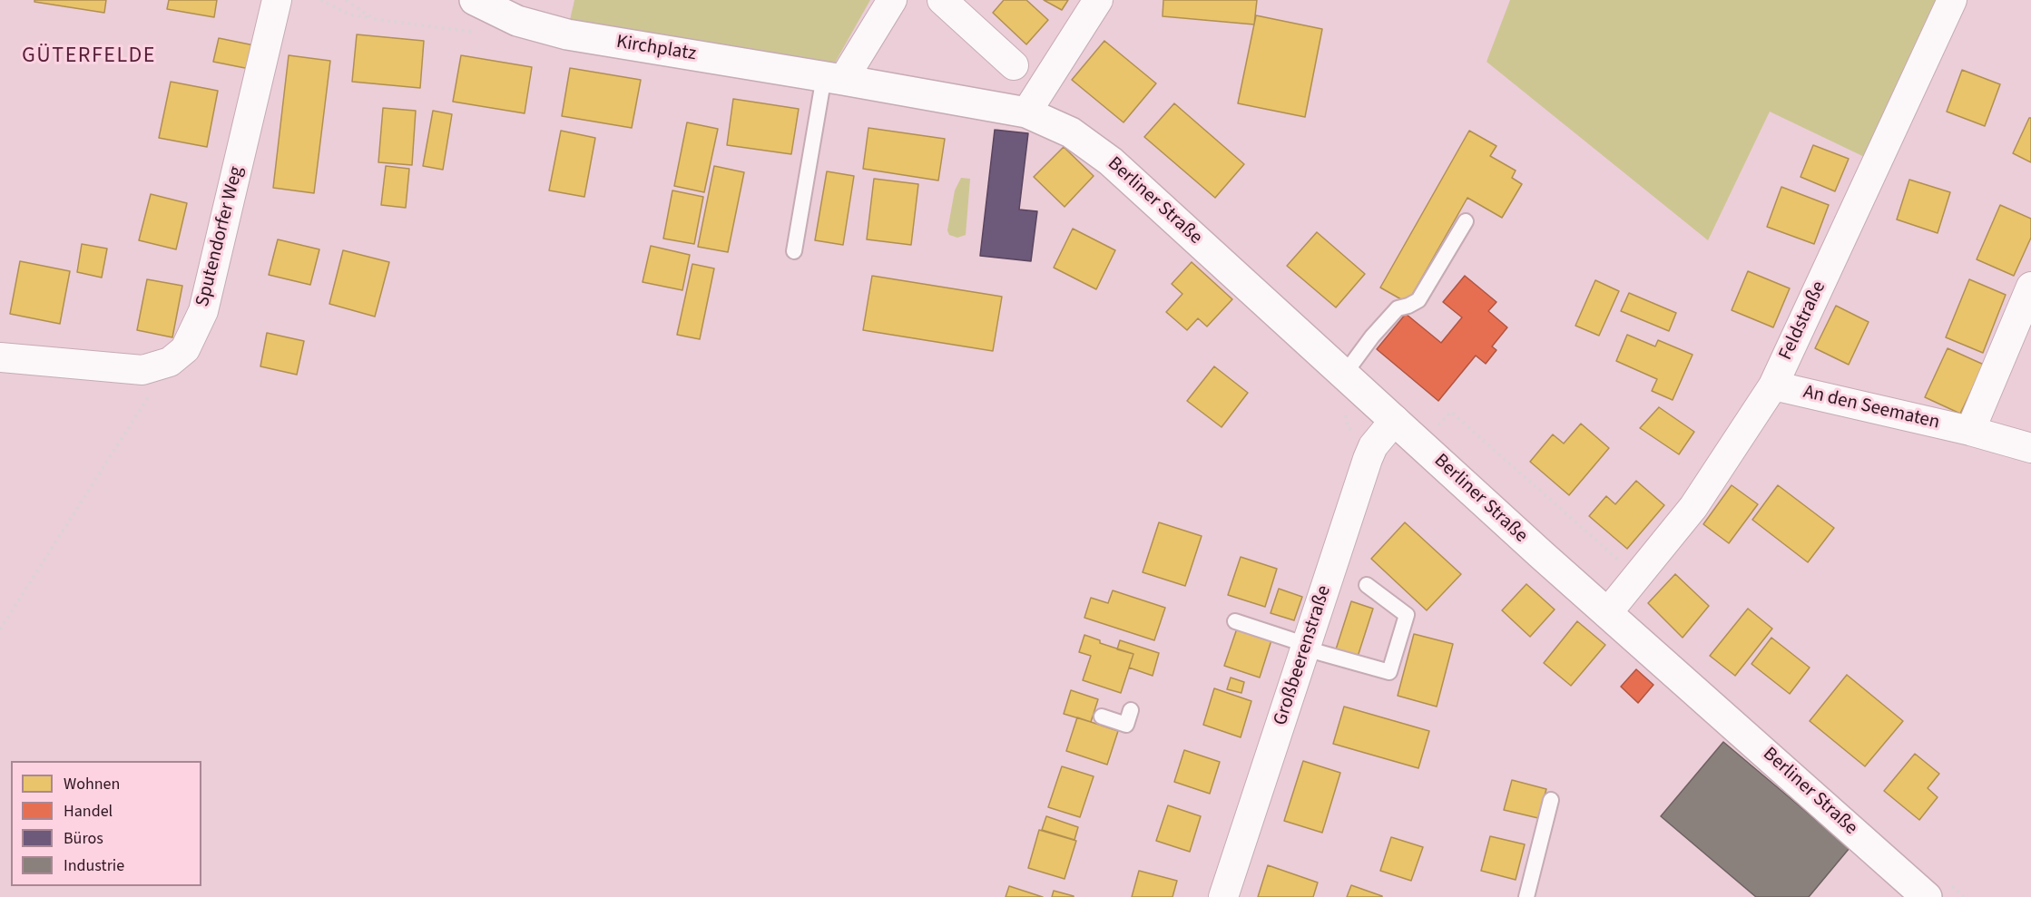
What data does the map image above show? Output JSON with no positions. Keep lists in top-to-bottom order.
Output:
{
  "streets": {
    "main road": ["Kirchplatz", "Berliner Straße"],
    "street": [
      "Sputendorfer Weg",
      "Feldstraße",
      "An den Seematen",
      "Großbeerenstraße"
    ]
  },
  "crossings": [
    ["Kirchplatz", "Berliner Straße"],
    ["Berliner Straße", "Feldstraße"],
    ["Berliner Straße", "Großbeerenstraße"],
    ["Feldstraße", "An den Seematen"]
  ],
  "districts": ["GÜTERFELDE"],
  "legend": [
    "Wohnen",
    "Handel",
    "Büros",
    "Industrie"
  ]
}
